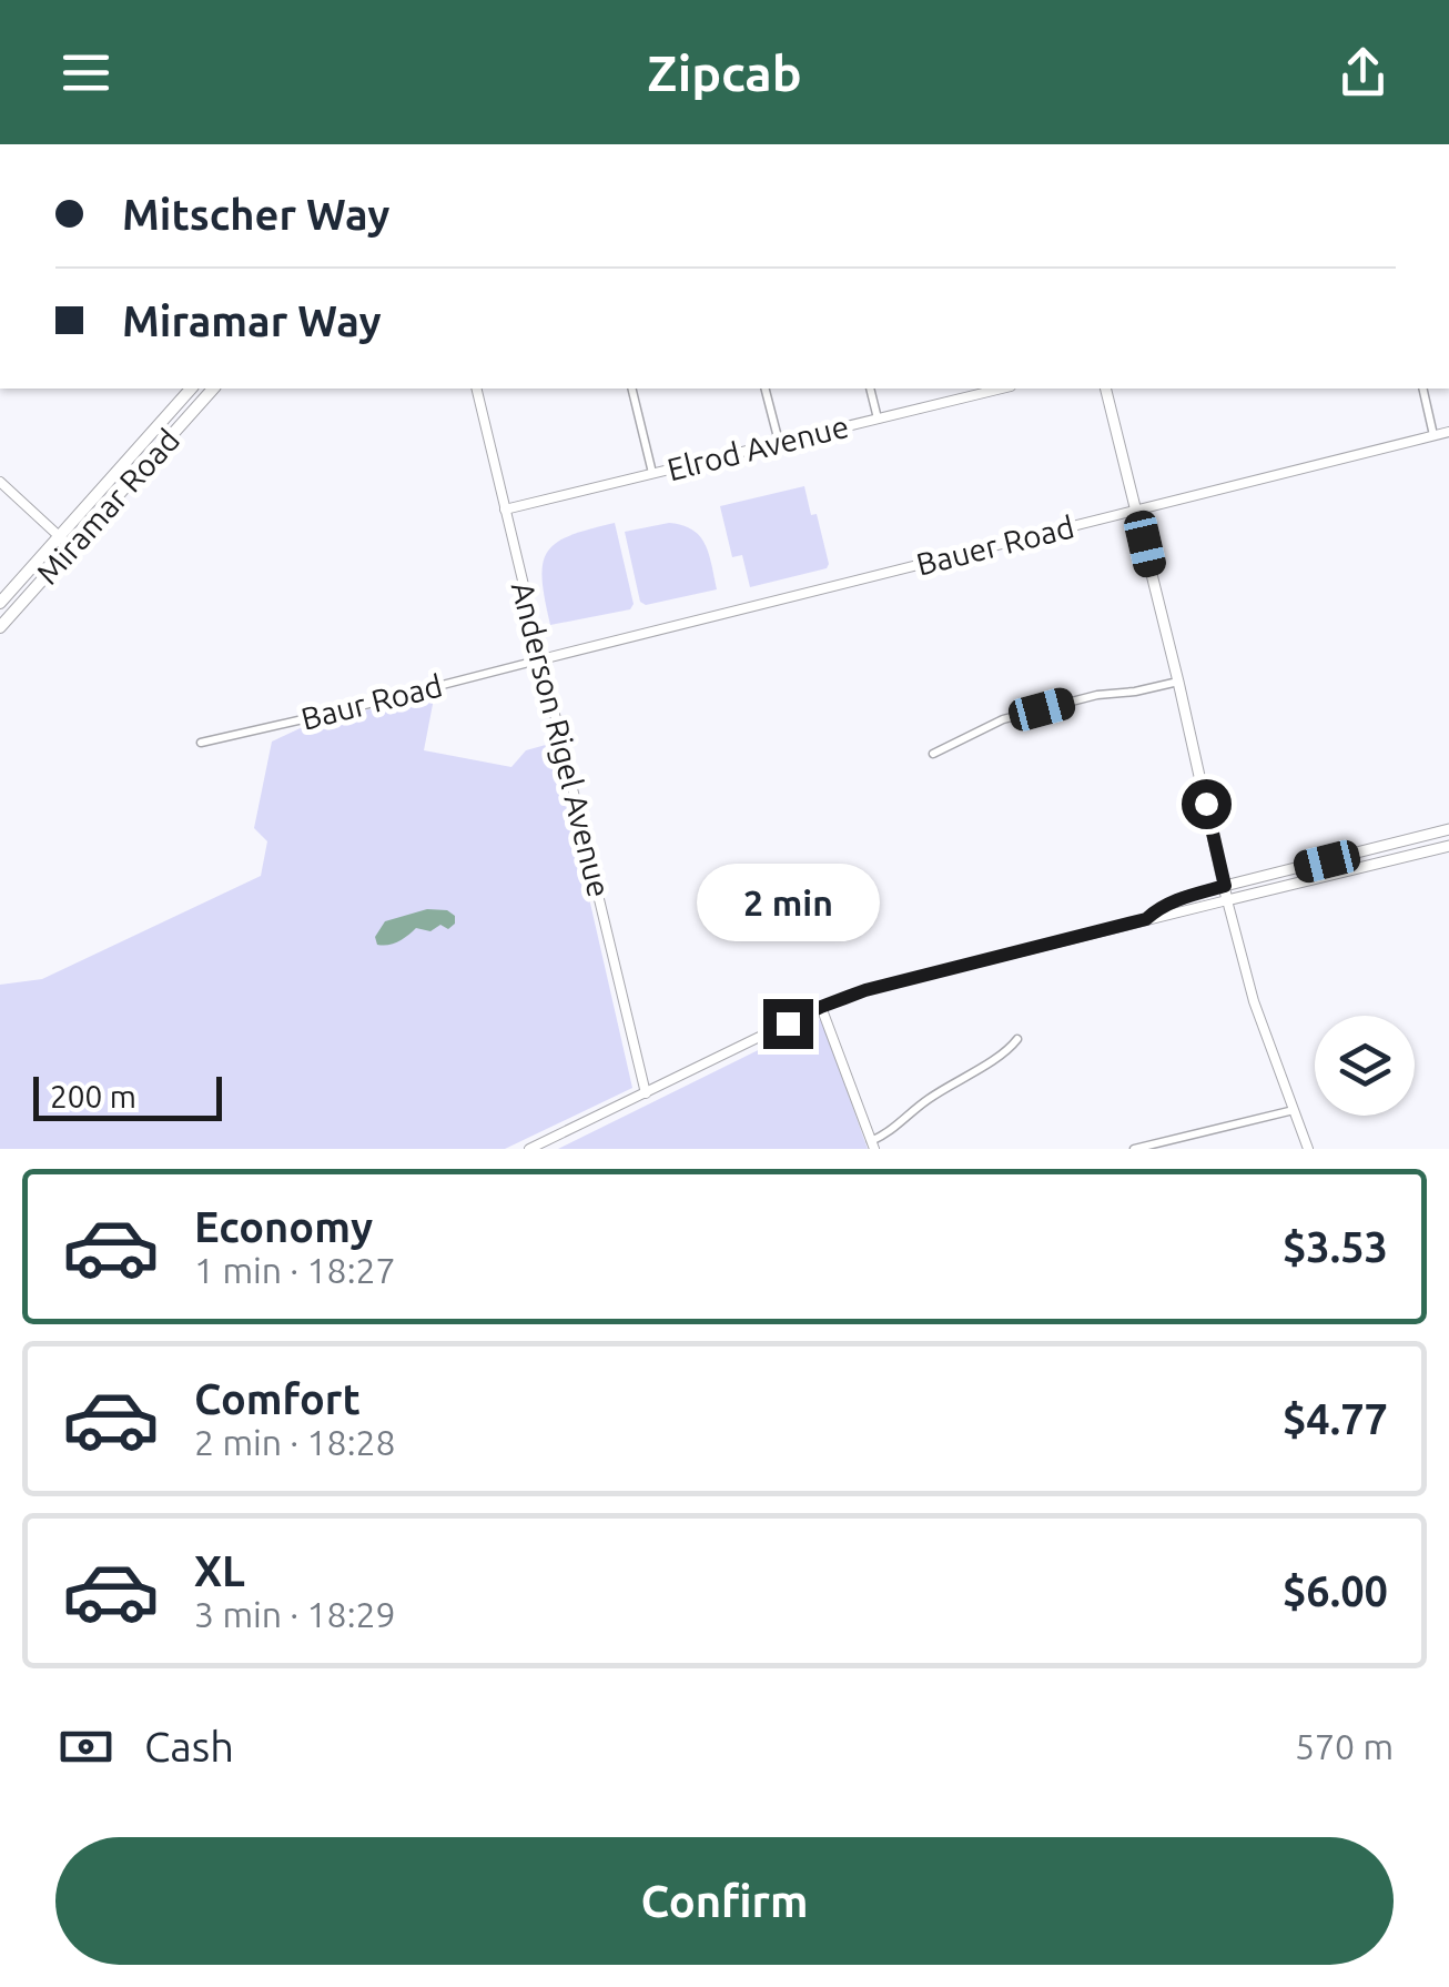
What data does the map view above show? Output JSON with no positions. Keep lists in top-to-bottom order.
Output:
{
  "streets": {
    "main road": ["Miramar Road"],
    "street": [
      "Elrod Avenue",
      "Bauer Road",
      "Baur Road",
      "Anderson Rigel Avenue"
    ]
  },
  "crossings": [
    ["Elrod Avenue", "Anderson Rigel Avenue"],
    ["Bauer Road", "Baur Road"],
    ["Bauer Road", "Anderson Rigel Avenue"],
    ["Baur Road", "Anderson Rigel Avenue"]
  ],
  "scale_bar": "200 m",
  "page": {
    "header": "Zipcab",
    "banner": ["Mitscher Way", "Miramar Way"],
    "bubble": "2 min",
    "scale": "200 m",
    "list": [
      {
        "name": "Economy",
        "note": "1 min · 18:27",
        "value": "$3.53"
      },
      {
        "name": "Comfort",
        "note": "2 min · 18:28",
        "value": "$4.77"
      },
      {
        "name": "XL",
        "note": "3 min · 18:29",
        "value": "$6.00"
      }
    ],
    "pay": ["Cash", "570 m"],
    "buttons": "Confirm"
  }
}
